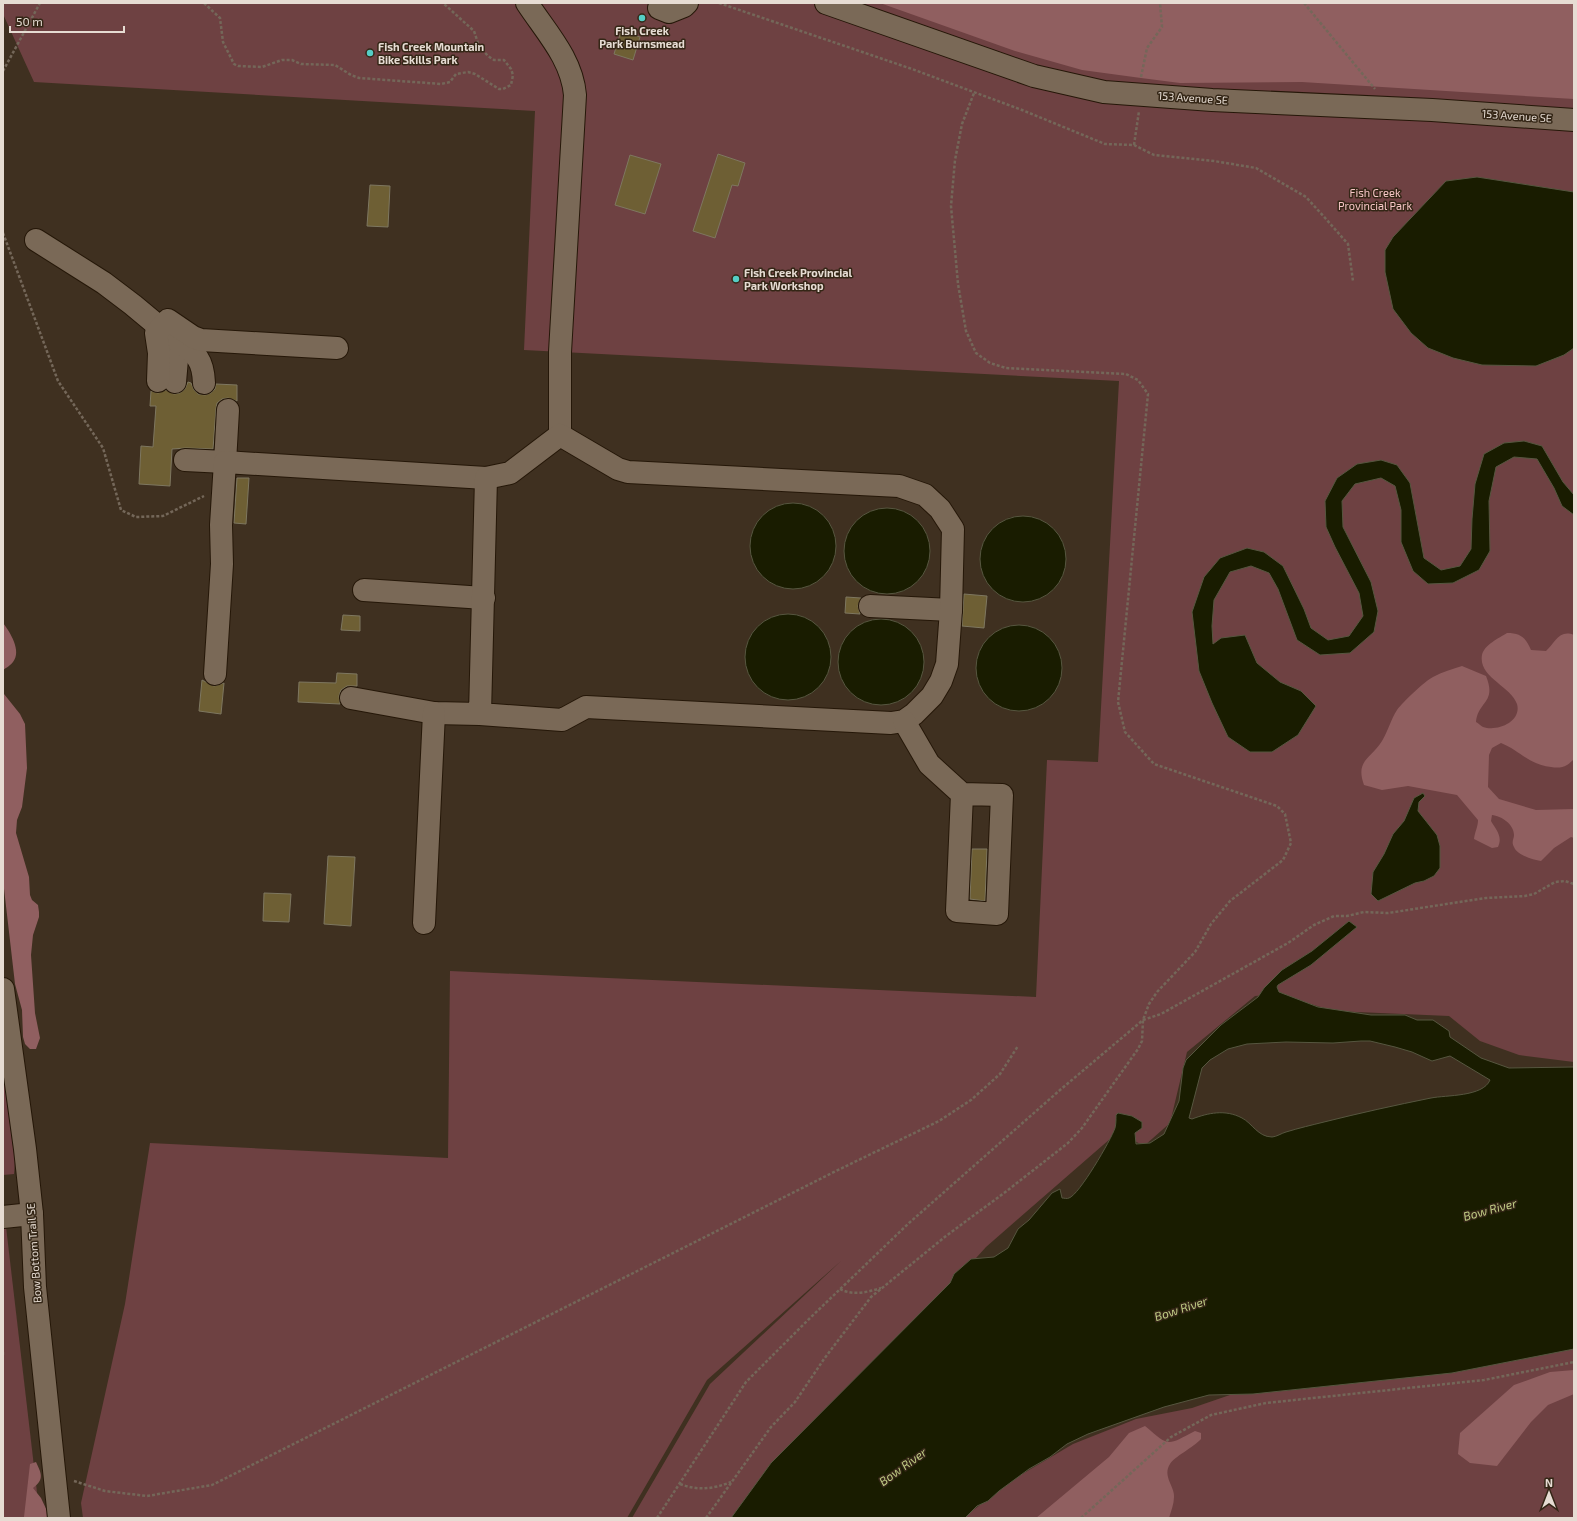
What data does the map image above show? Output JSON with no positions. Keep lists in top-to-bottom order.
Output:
{
  "streets": {
    "street": ["153 Avenue SE", "Bow Bottom Trail SE"]
  },
  "water": ["Bow River"],
  "parks": ["Fish Creek Provincial Park"],
  "places": ["Fish Creek Park Burnsmead", "Fish Creek Mountain Bike Skills Park", "Fish Creek Provincial Park Workshop"],
  "scale_bar": "50 m",
  "north": "top"
}
